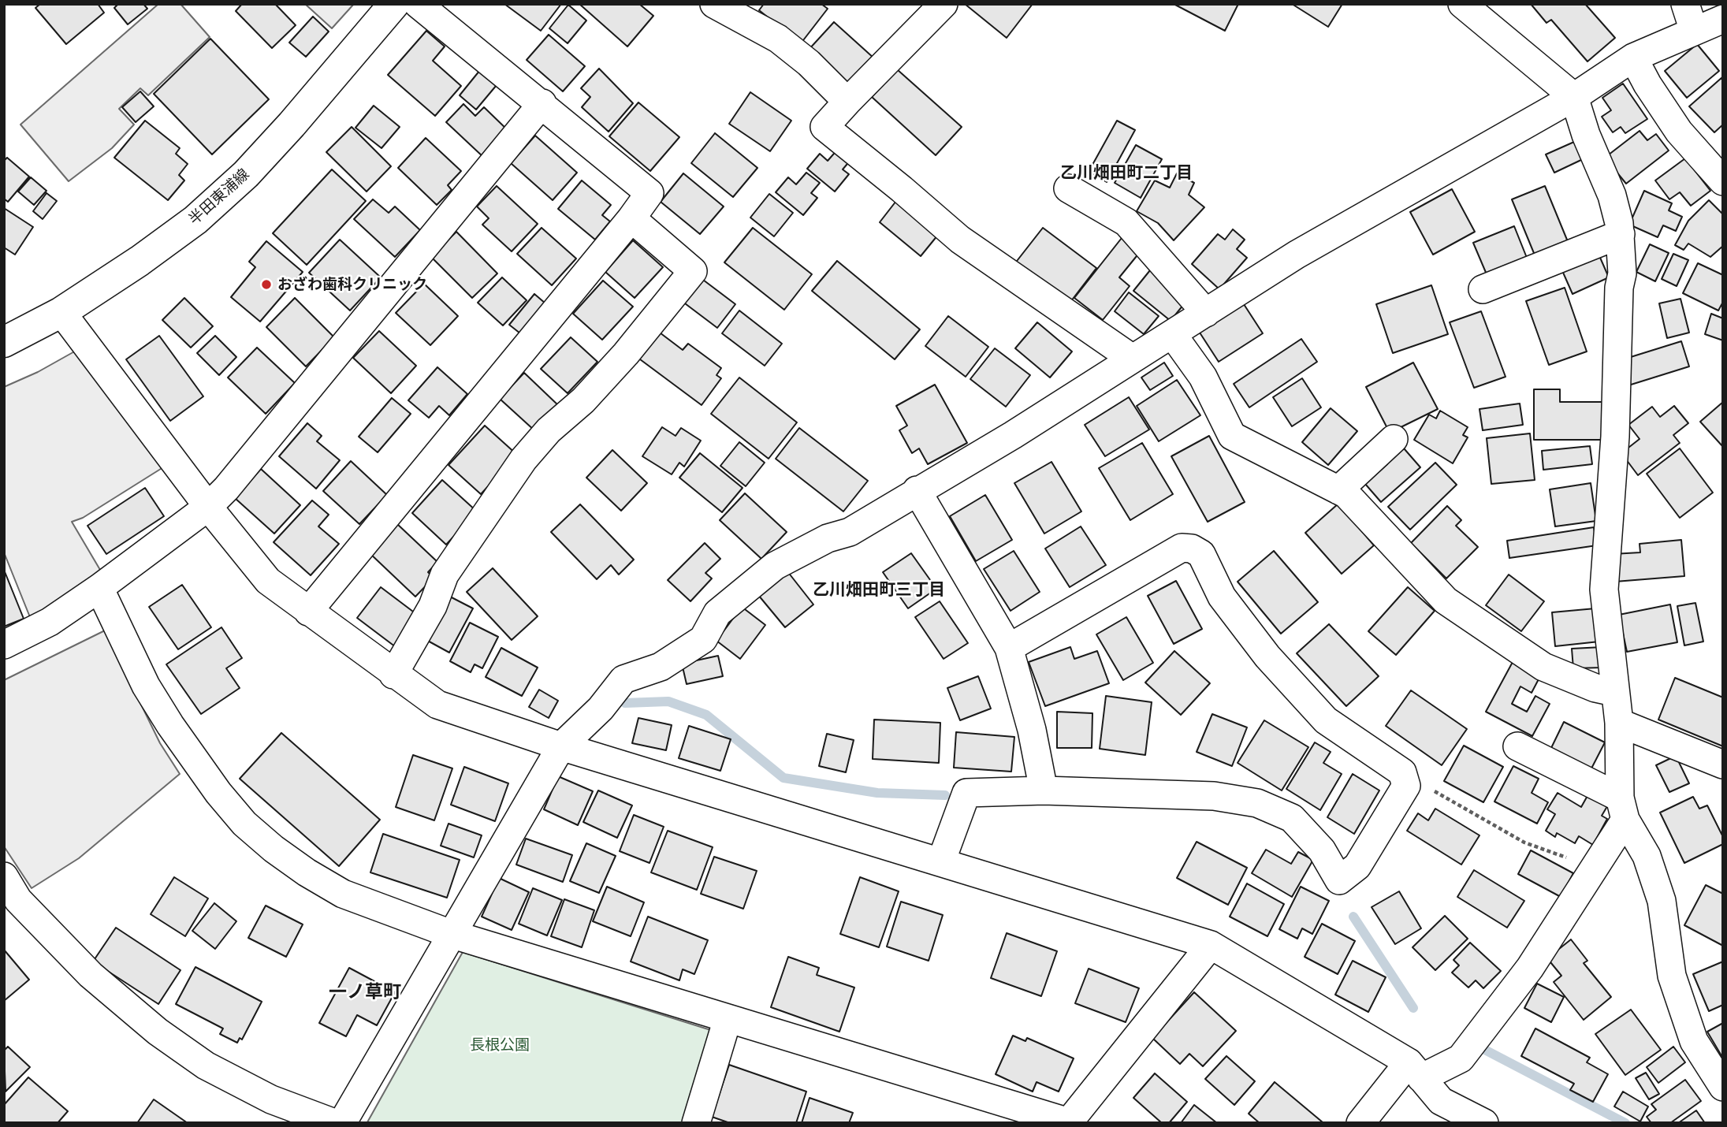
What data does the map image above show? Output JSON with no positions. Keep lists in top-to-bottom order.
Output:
{
  "streets": {
    "main road": ["半田東浦線"]
  },
  "districts": ["乙川畑田町二丁目", "乙川畑田町三丁目", "一ノ草町"],
  "parks": ["長根公園"],
  "places": ["おざわ歯科クリニック"]
}
